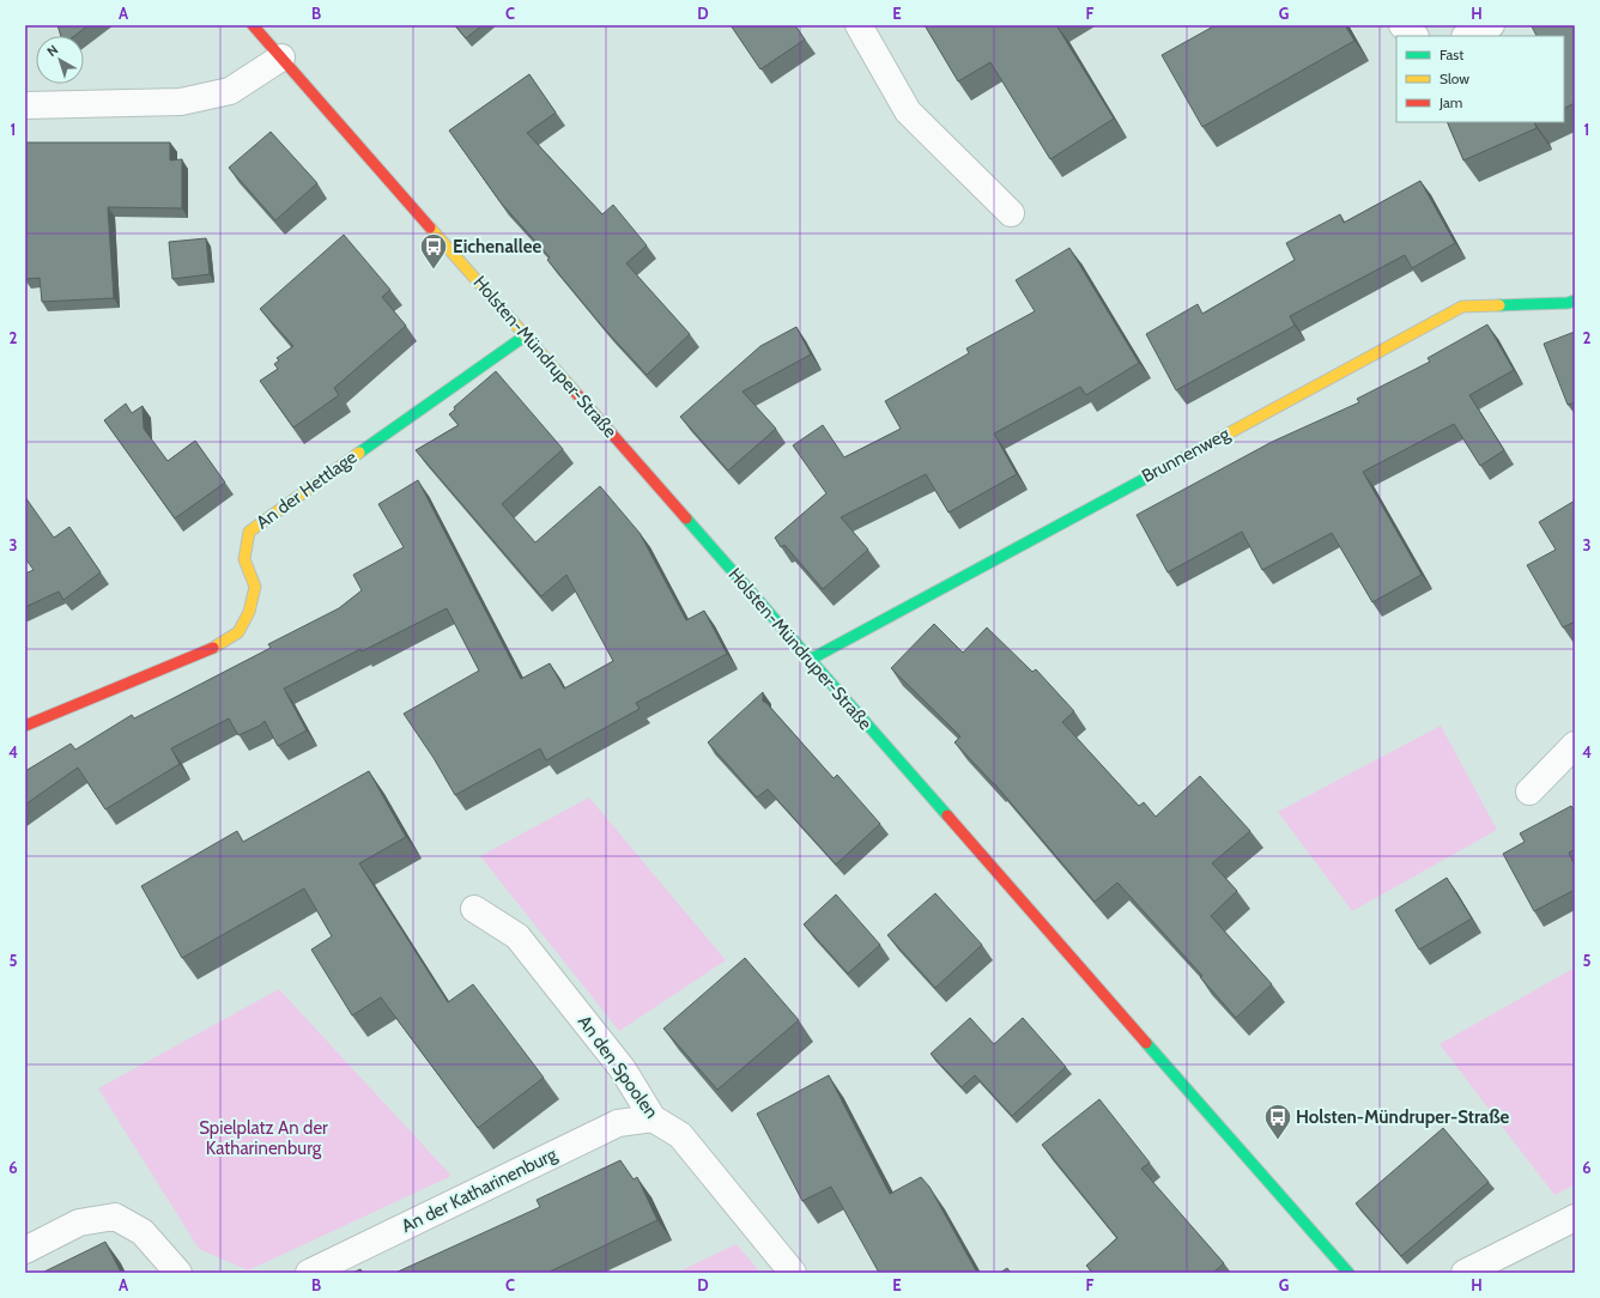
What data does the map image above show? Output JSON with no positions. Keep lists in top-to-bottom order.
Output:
{
  "streets": {
    "street": [
      "Holsten-Mündruper-Straße",
      "Brunnenweg",
      "An der Hettlage",
      "An den Spoolen",
      "An der Katharinenburg"
    ]
  },
  "crossings": [
    ["Holsten-Mündruper-Straße", "Brunnenweg"],
    ["Holsten-Mündruper-Straße", "An der Hettlage"],
    ["An den Spoolen", "An der Katharinenburg"]
  ],
  "parks": ["Spielplatz An der Katharinenburg"],
  "places": {
    "bus stop": ["Eichenallee", "Holsten-Mündruper-Straße"]
  },
  "legend": ["Fast", "Slow", "Jam"],
  "north": "top left",
  "grid": {
    "columns": [
      "A",
      "B",
      "C",
      "D",
      "E",
      "F",
      "G",
      "H"
    ],
    "rows": [
      "1",
      "2",
      "3",
      "4",
      "5",
      "6"
    ]
  }
}
